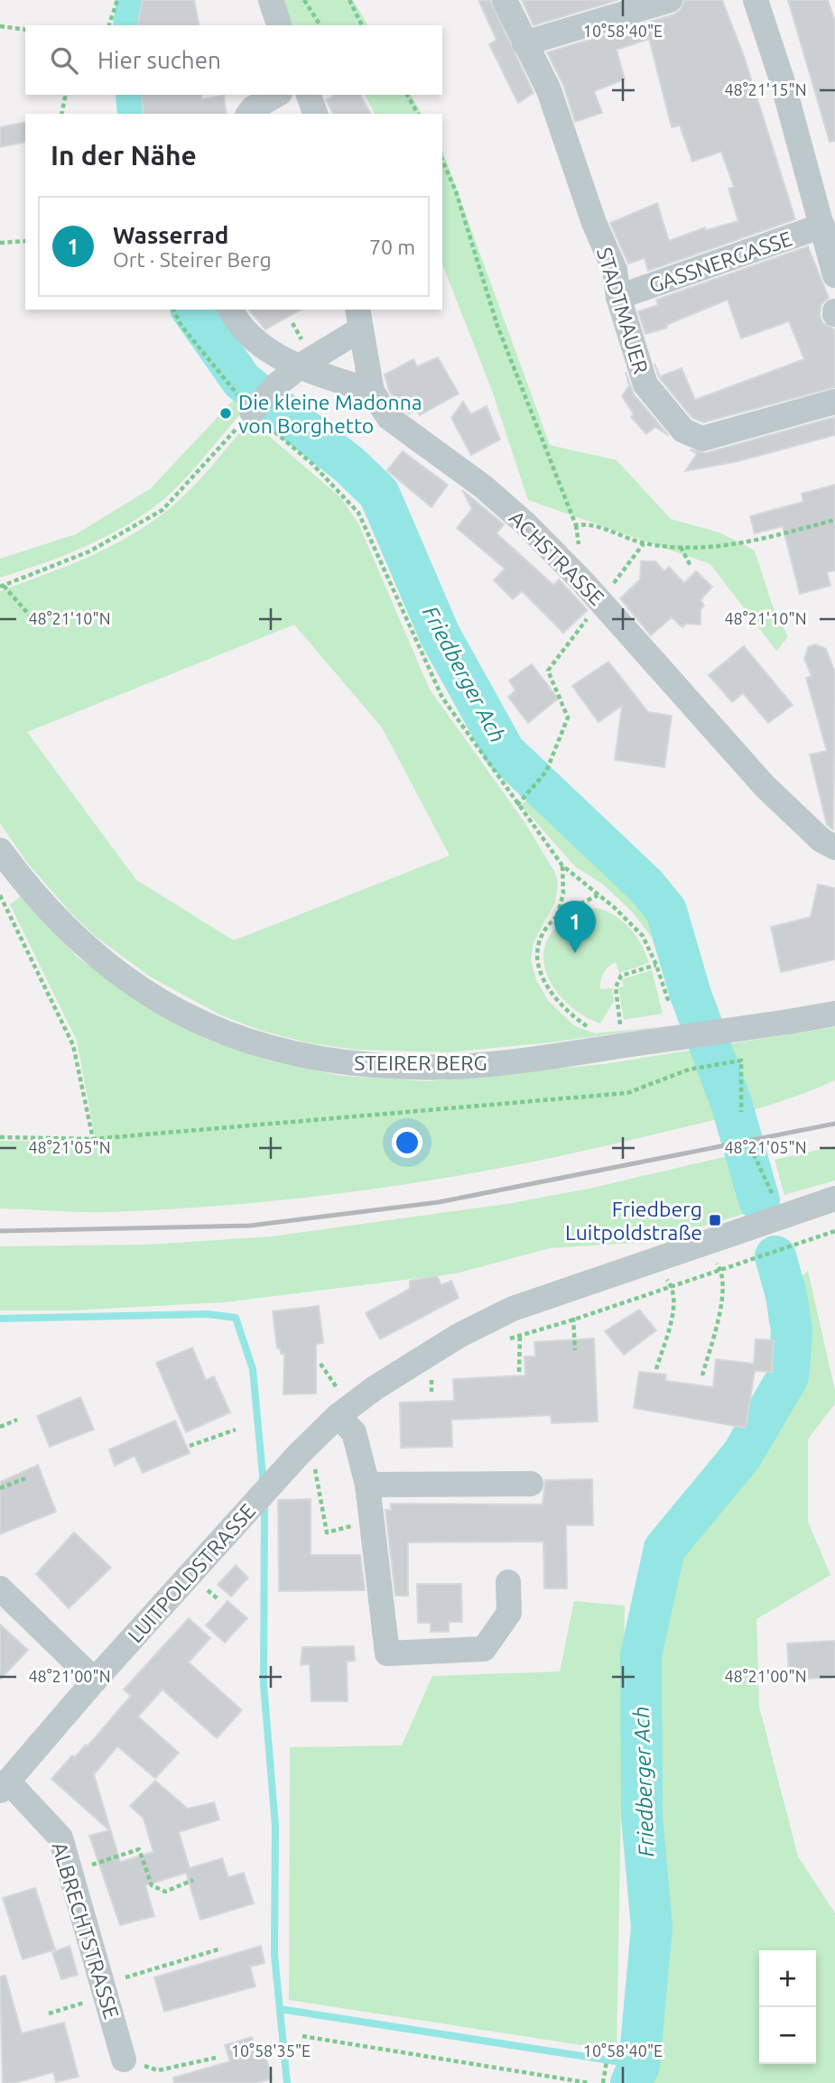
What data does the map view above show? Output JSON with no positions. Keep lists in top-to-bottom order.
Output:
{
  "streets": {
    "street": [
      "GASSNERGASSE",
      "STADTMAUER",
      "ACHSTRASSE",
      "STEIRER BERG",
      "LUITPOLDSTRASSE",
      "ALBRECHTSTRASSE"
    ]
  },
  "crossings": [
    ["GASSNERGASSE", "STADTMAUER"],
    ["LUITPOLDSTRASSE", "ALBRECHTSTRASSE"]
  ],
  "water": ["Friedberger Ach"],
  "places": {
    "other": ["Die kleine Madonna von Borghetto"],
    "transit": ["Friedberg Luitpoldstraße"]
  },
  "page": {
    "search": "Hier suchen",
    "heading": "In der Nähe",
    "list": [
      {
        "mark": "1",
        "name": "Wasserrad",
        "note": "Ort · Steirer Berg",
        "value": "70 m"
      }
    ],
    "pins": "1",
    "map_buttons": ["+", "−"]
  },
  "coordinates": [
    "10°58'40\"E",
    "48°21'15\"N",
    "48°21'10\"N",
    "48°21'05\"N",
    "48°21'00\"N",
    "10°58'35\"E"
  ]
}
